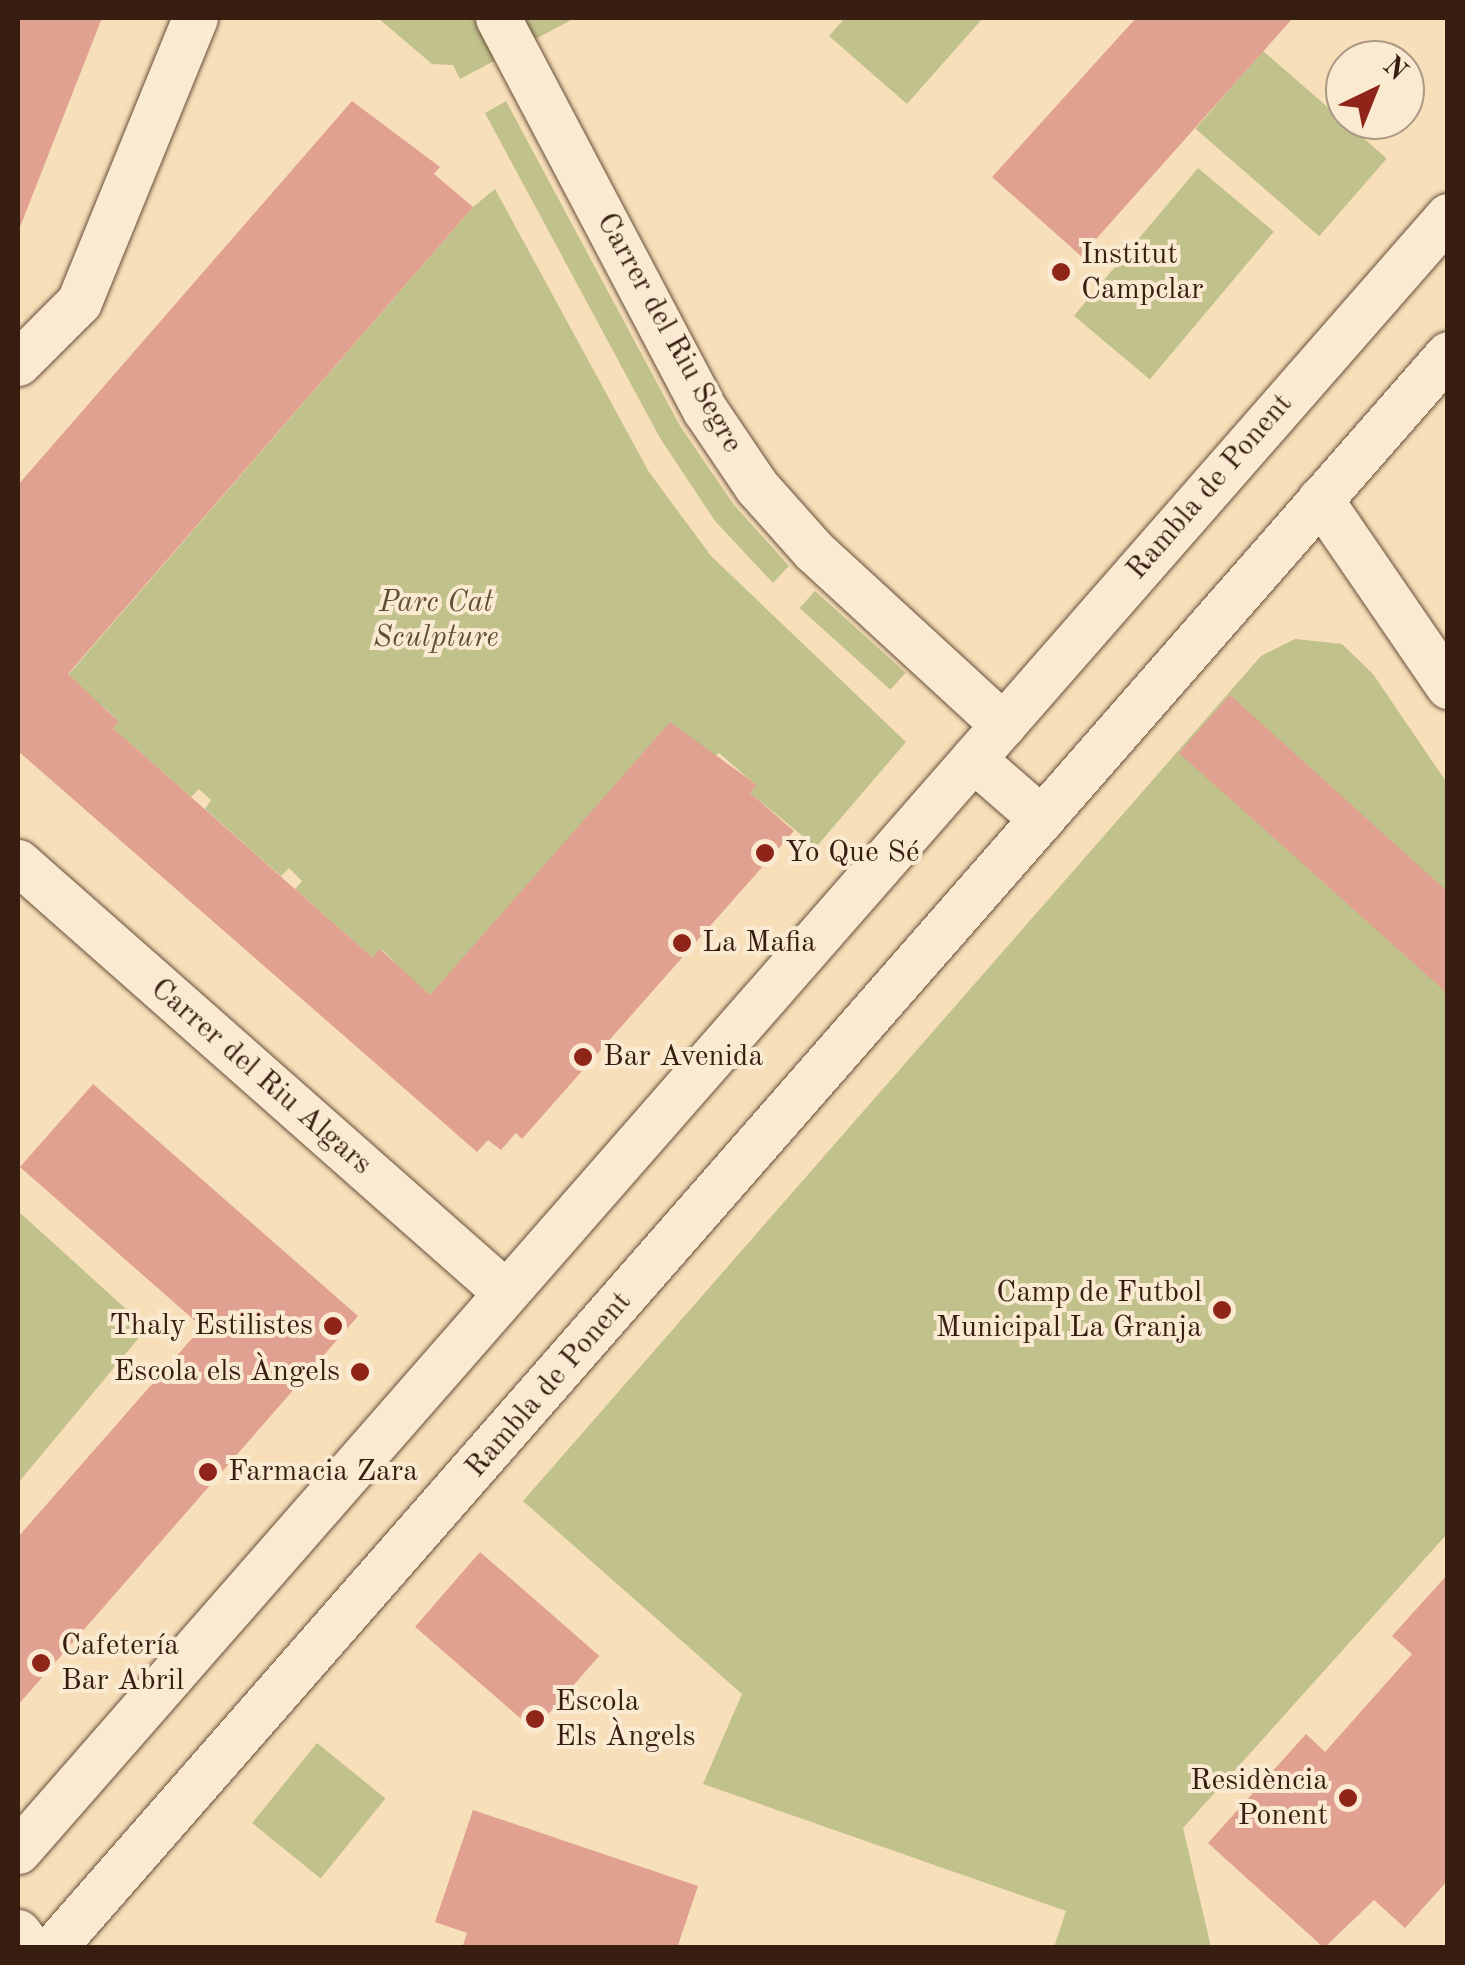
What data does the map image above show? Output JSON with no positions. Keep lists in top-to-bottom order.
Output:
{
  "streets": {
    "street": ["Carrer del Riu Segre", "Rambla de Ponent", "Carrer del Riu Algars"]
  },
  "crossings": [
    ["Carrer del Riu Segre", "Rambla de Ponent"],
    ["Rambla de Ponent", "Carrer del Riu Algars"]
  ],
  "parks": ["Parc Cat Sculpture"],
  "places": [
    "Institut Campclar",
    "Yo Que Sé",
    "La Mafia",
    "Bar Avenida",
    "Camp de Futbol Municipal La Granja",
    "Thaly Estilistes",
    "Escola els Àngels",
    "Farmacia Zara",
    "Cafetería Bar Abril",
    "Escola Els Àngels",
    "Residència Ponent"
  ],
  "north": "top right"
}
